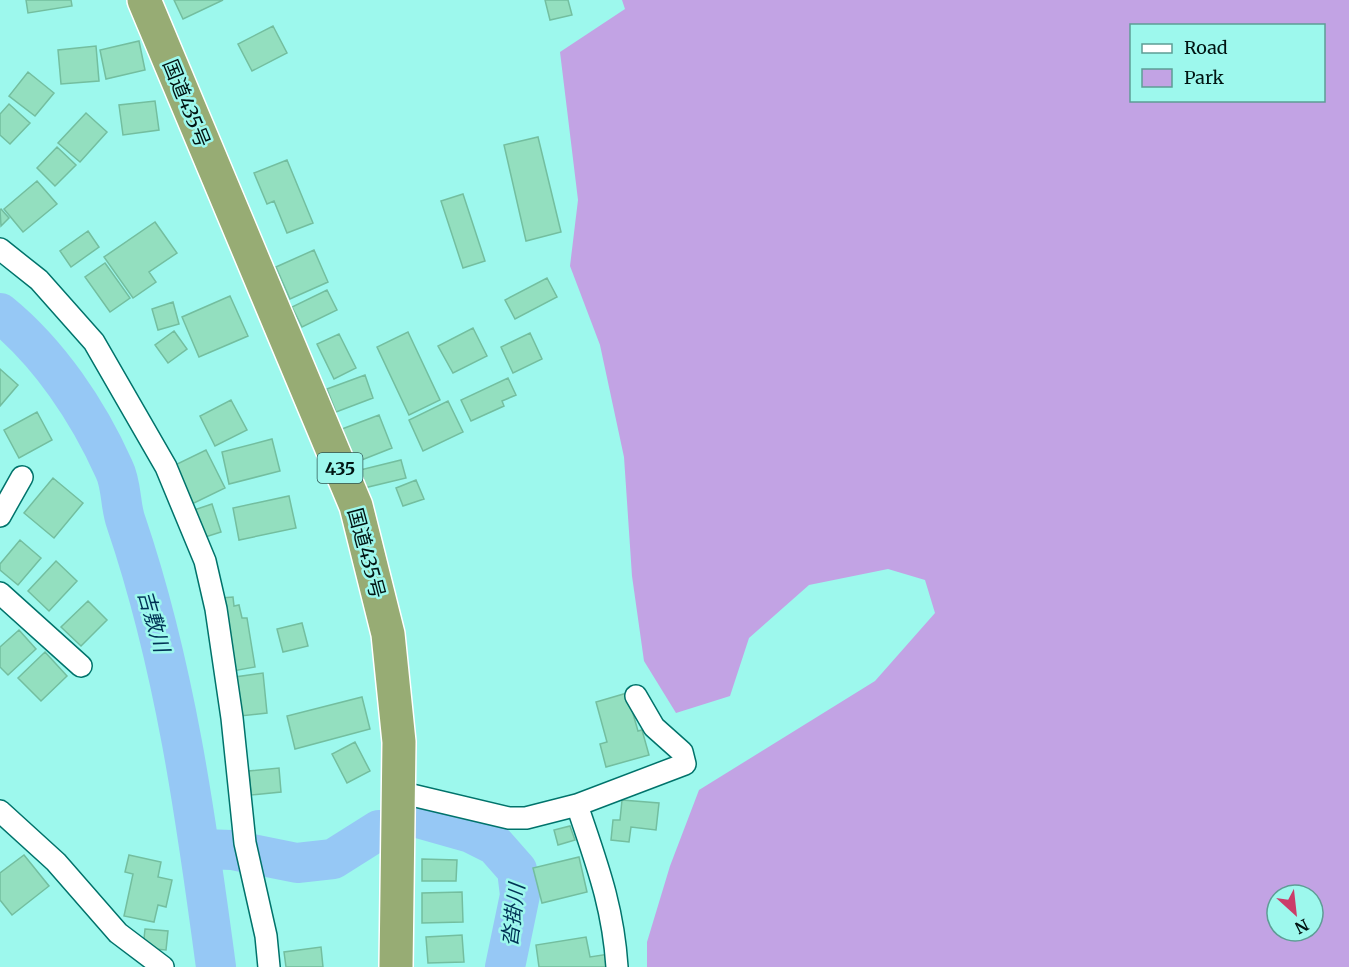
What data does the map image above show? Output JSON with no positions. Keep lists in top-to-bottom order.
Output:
{
  "streets": {
    "highway": ["国道435号", "435"]
  },
  "water": ["吉敷川", "沓掛川"],
  "legend": ["Road", "Park"],
  "north": "bottom right"
}
